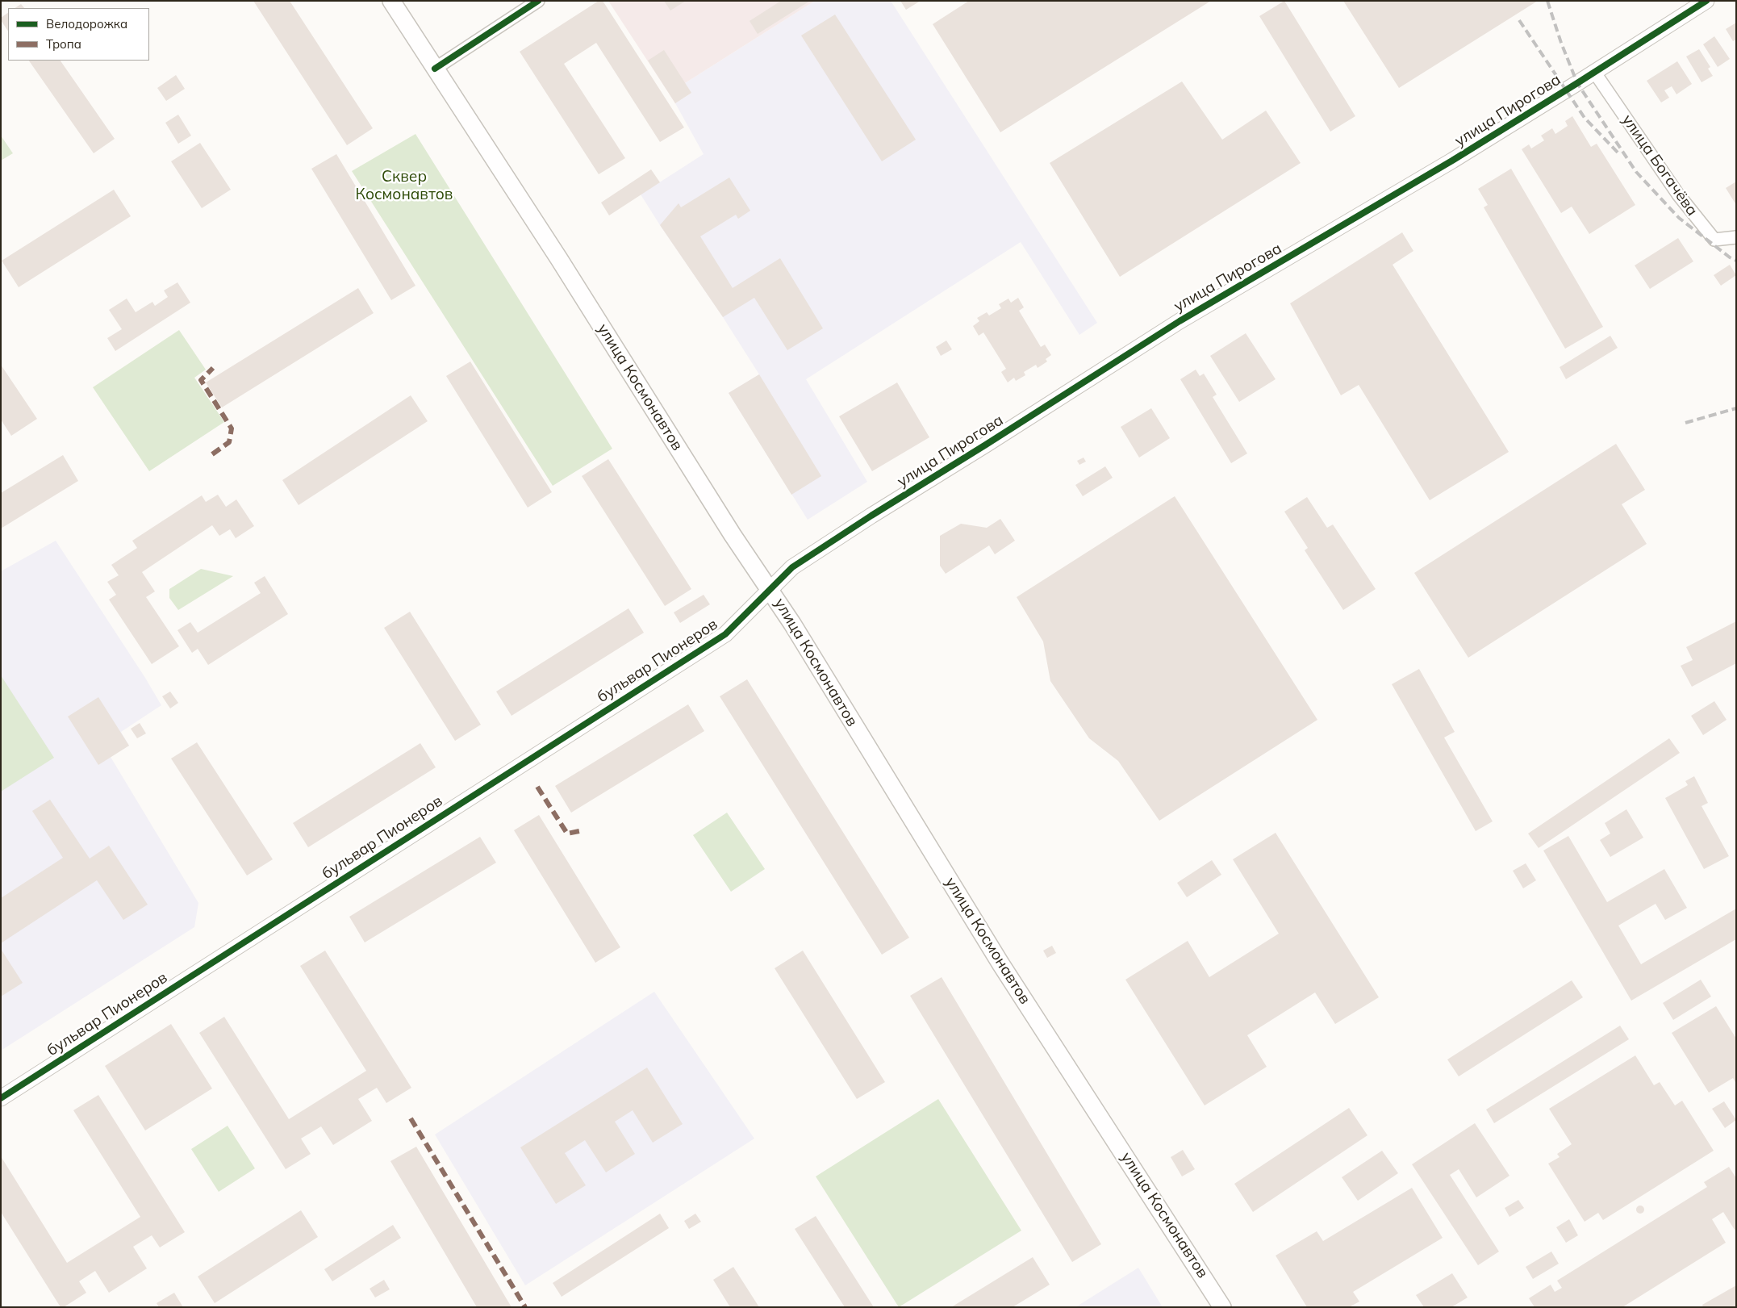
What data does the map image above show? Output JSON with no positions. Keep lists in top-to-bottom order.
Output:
{
  "streets": {
    "main road": ["улица Космонавтов"],
    "street": ["улица Пирогова", "улица Богачёва", "бульвар Пионеров"]
  },
  "crossings": [
    ["улица Пирогова", "улица Богачёва"],
    ["улица Пирогова", "улица Космонавтов"],
    ["улица Пирогова", "бульвар Пионеров"],
    ["улица Космонавтов", "бульвар Пионеров"]
  ],
  "parks": ["Сквер Космонавтов"],
  "legend": ["Велодорожка", "Тропа"]
}
